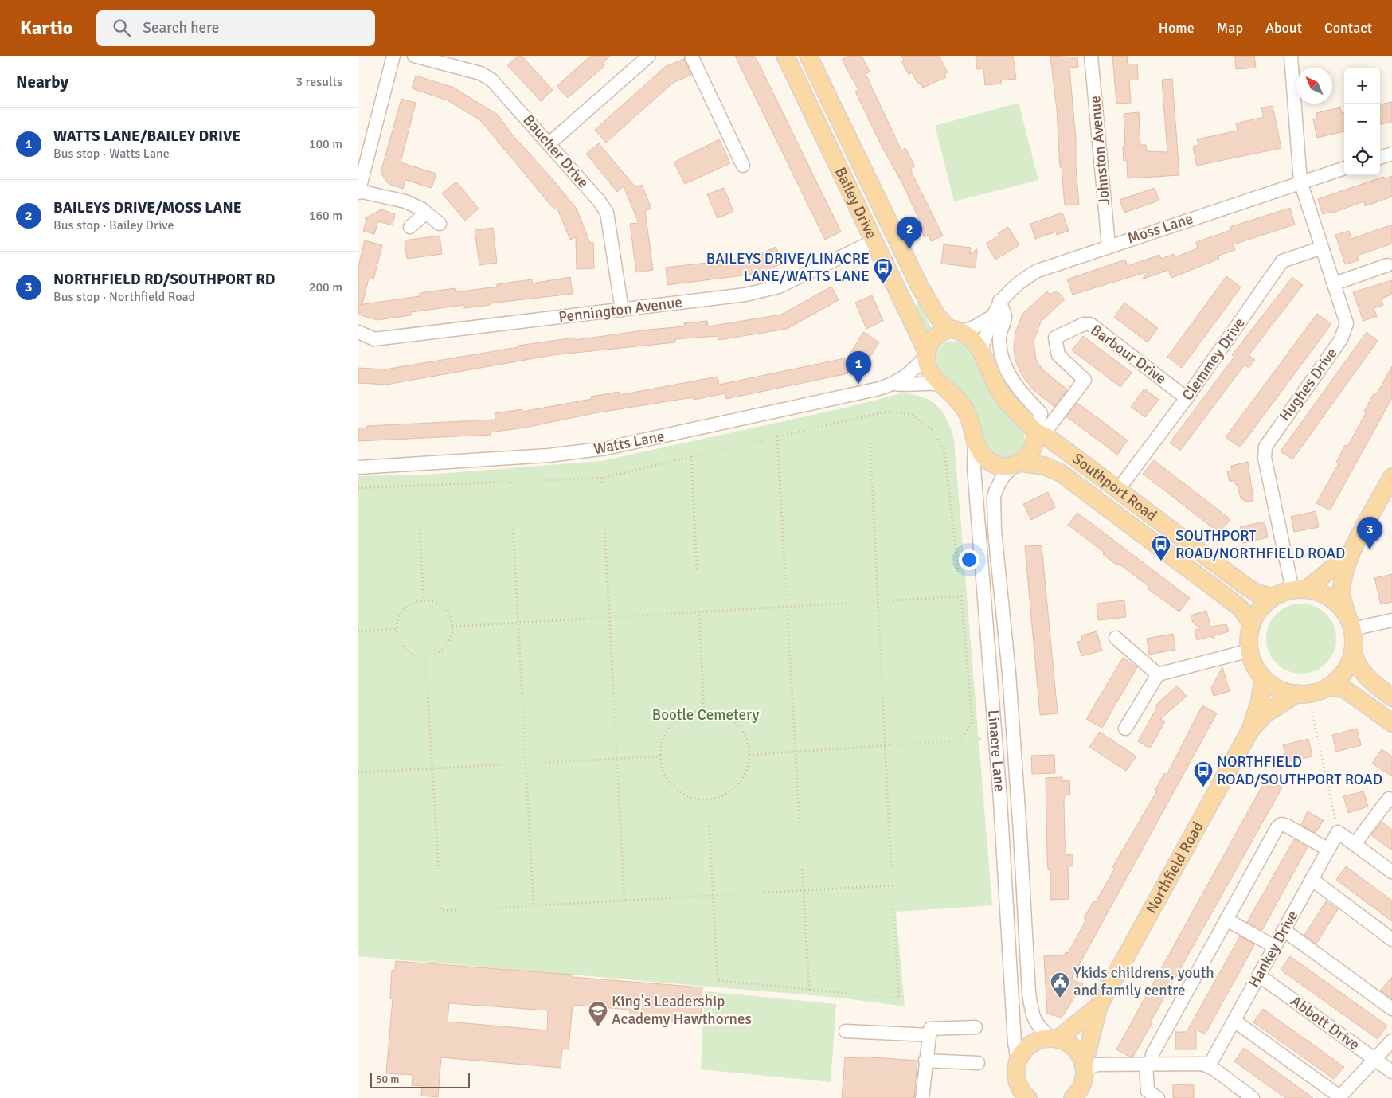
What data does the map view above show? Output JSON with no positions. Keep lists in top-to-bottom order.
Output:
{
  "streets": {
    "main road": ["Bailey Drive", "Southport Road", "Northfield Road"],
    "street": [
      "Johnston Avenue",
      "Baucher Drive",
      "Moss Lane",
      "Pennington Avenue",
      "Barbour Drive",
      "Clemmey Drive",
      "Hughes Drive",
      "Watts Lane",
      "Linacre Lane",
      "Hankey Drive",
      "Abbott Drive"
    ]
  },
  "crossings": [
    ["Johnston Avenue", "Moss Lane"],
    ["Baucher Drive", "Pennington Avenue"],
    ["Bailey Drive", "Moss Lane"],
    ["Bailey Drive", "Pennington Avenue"],
    ["Bailey Drive", "Watts Lane"],
    ["Bailey Drive", "Southport Road"],
    ["Bailey Drive", "Linacre Lane"],
    ["Moss Lane", "Hughes Drive"],
    ["Moss Lane", "Southport Road"],
    ["Barbour Drive", "Clemmey Drive"],
    ["Barbour Drive", "Southport Road"],
    ["Clemmey Drive", "Hughes Drive"],
    ["Clemmey Drive", "Southport Road"],
    ["Hughes Drive", "Southport Road"],
    ["Hughes Drive", "Northfield Road"],
    ["Southport Road", "Linacre Lane"],
    ["Southport Road", "Northfield Road"],
    ["Linacre Lane", "Northfield Road"],
    ["Hankey Drive", "Abbott Drive"]
  ],
  "parks": ["Bootle Cemetery"],
  "places": {
    "bus stop": ["BAILEYS DRIVE/LINACRE LANE/WATTS LANE", "SOUTHPORT ROAD/NORTHFIELD ROAD", "NORTHFIELD ROAD/SOUTHPORT ROAD"],
    "public building": ["Ykids childrens, youth and family centre"],
    "school or university": ["King's Leadership Academy Hawthornes"]
  },
  "scale_bar": "50 m",
  "north": "top left",
  "page": {
    "header": "Kartio",
    "search": "Search here",
    "nav": [
      "Home",
      "Map",
      "About",
      "Contact"
    ],
    "heading": ["Nearby", "3 results"],
    "map_buttons": ["+", "−"],
    "list": [
      {
        "mark": "1",
        "name": "WATTS LANE/BAILEY DRIVE",
        "note": "Bus stop · Watts Lane",
        "value": "100 m"
      },
      {
        "mark": "2",
        "name": "BAILEYS DRIVE/MOSS LANE",
        "note": "Bus stop · Bailey Drive",
        "value": "160 m"
      },
      {
        "mark": "3",
        "name": "NORTHFIELD RD/SOUTHPORT RD",
        "note": "Bus stop · Northfield Road",
        "value": "200 m"
      }
    ],
    "pins": ["2", "1", "3"],
    "scale": "50 m"
  }
}
